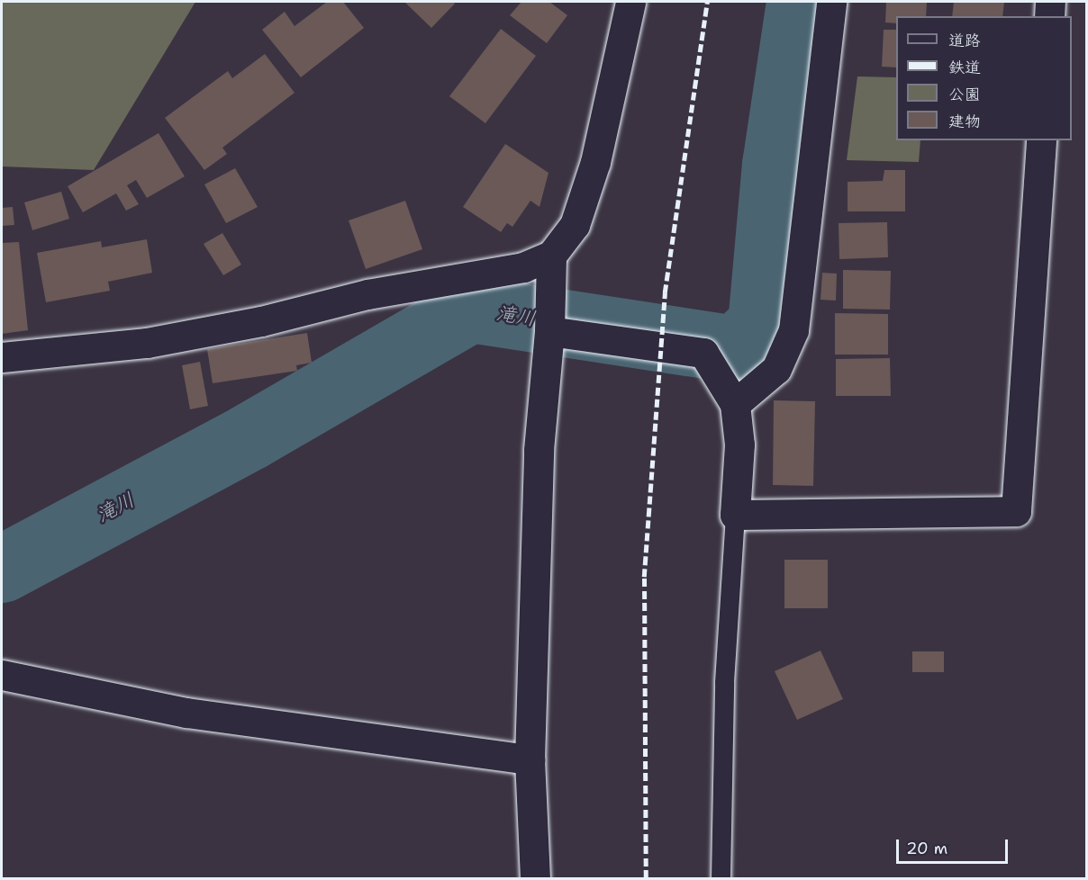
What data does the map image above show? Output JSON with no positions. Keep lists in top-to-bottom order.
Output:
{
  "water": ["滝川"],
  "legend": [
    "道路",
    "鉄道",
    "公園",
    "建物"
  ],
  "scale_bar": "20 m"
}
